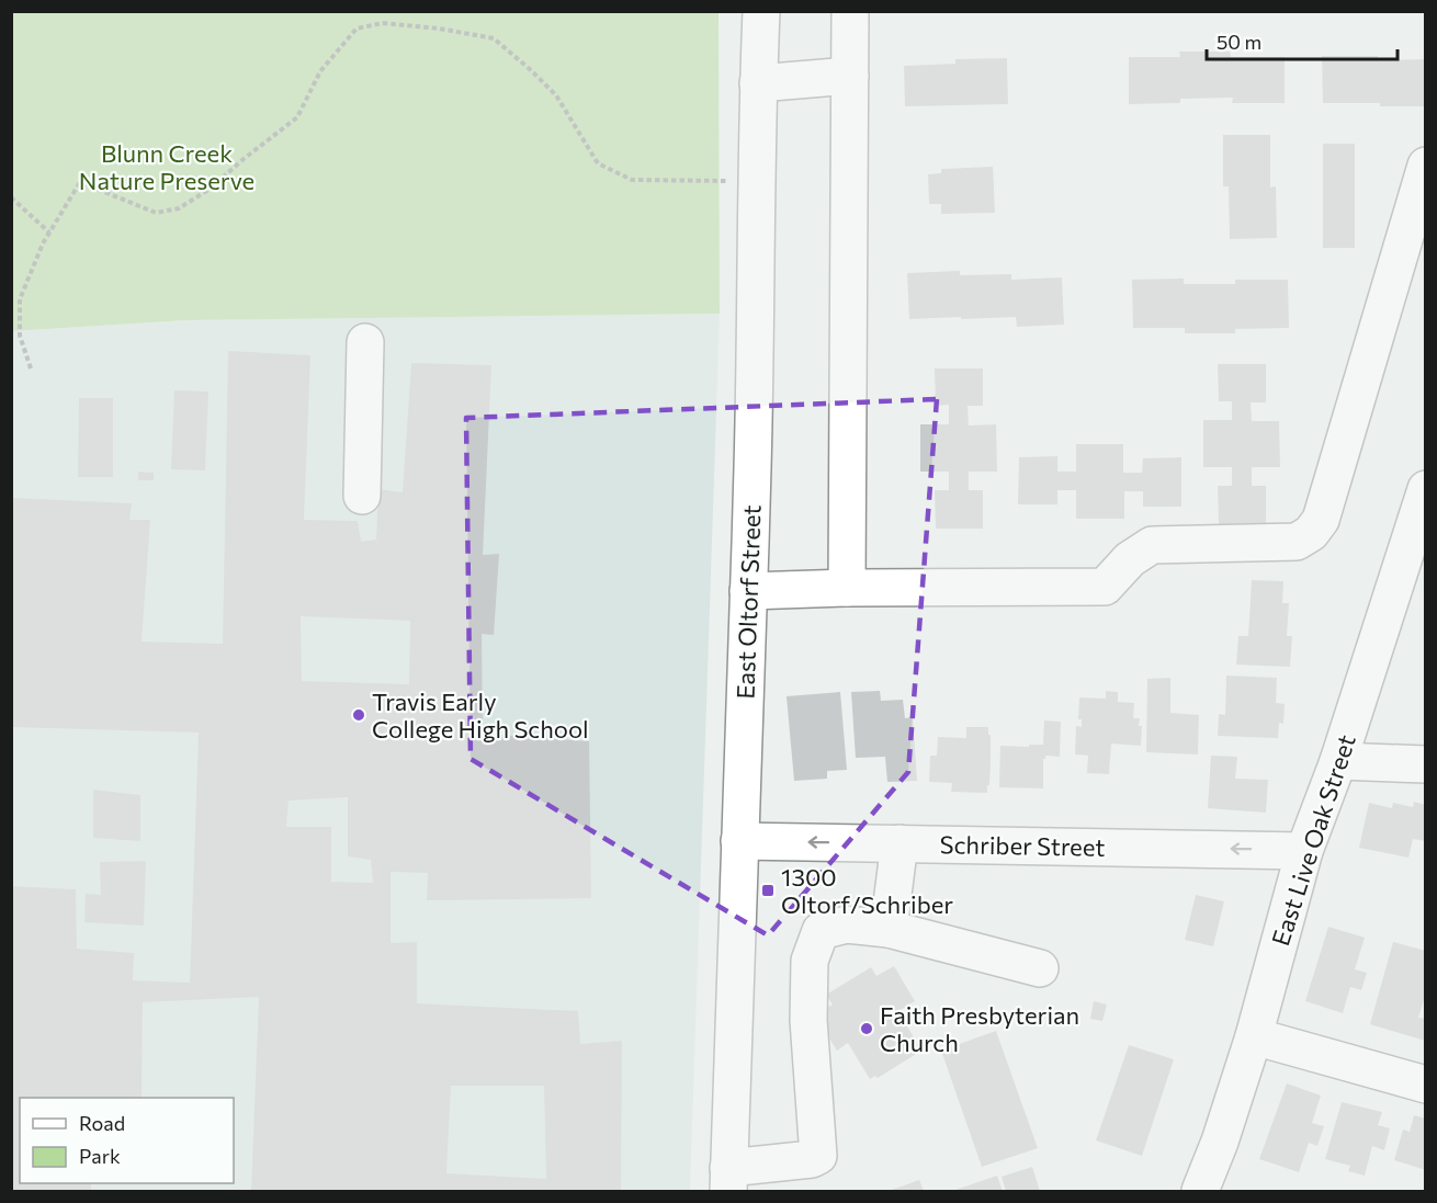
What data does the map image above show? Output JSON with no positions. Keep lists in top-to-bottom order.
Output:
{
  "streets": {
    "street": ["East Oltorf Street", "East Live Oak Street", "Schriber Street"]
  },
  "crossings": [
    ["East Oltorf Street", "Schriber Street"],
    ["East Live Oak Street", "Schriber Street"]
  ],
  "parks": ["Blunn Creek Nature Preserve"],
  "places": {
    "other": ["Travis Early College High School", "Faith Presbyterian Church"],
    "transit": ["1300 Oltorf/Schriber"]
  },
  "legend": ["Road", "Park"],
  "scale_bar": "50 m"
}
